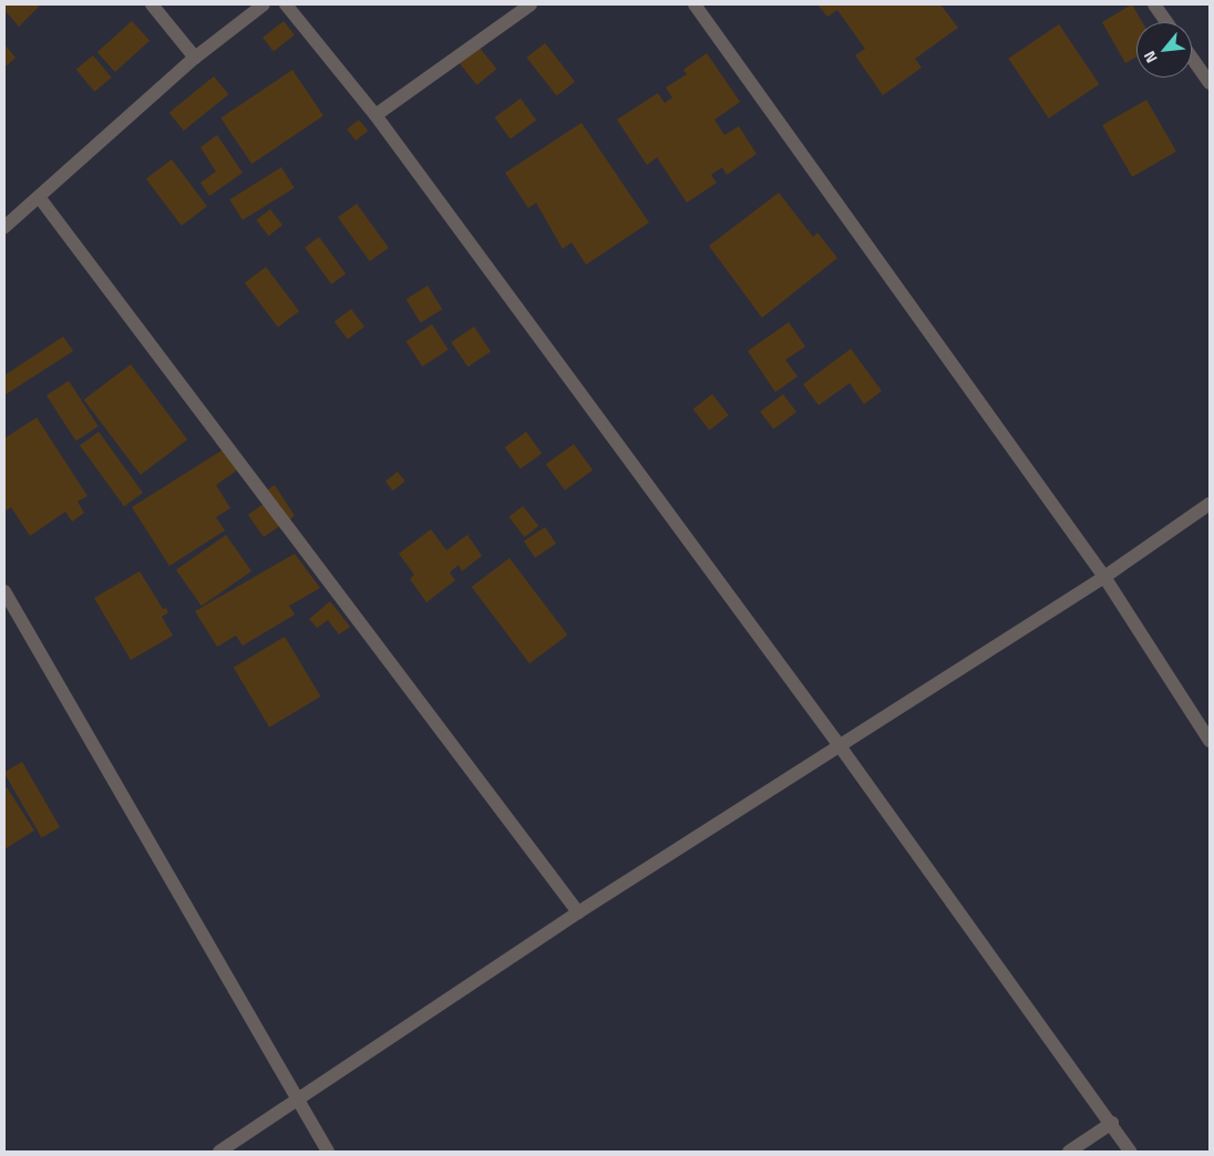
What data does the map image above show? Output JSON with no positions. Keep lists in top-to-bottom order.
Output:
{
  "north": "bottom left"
}
